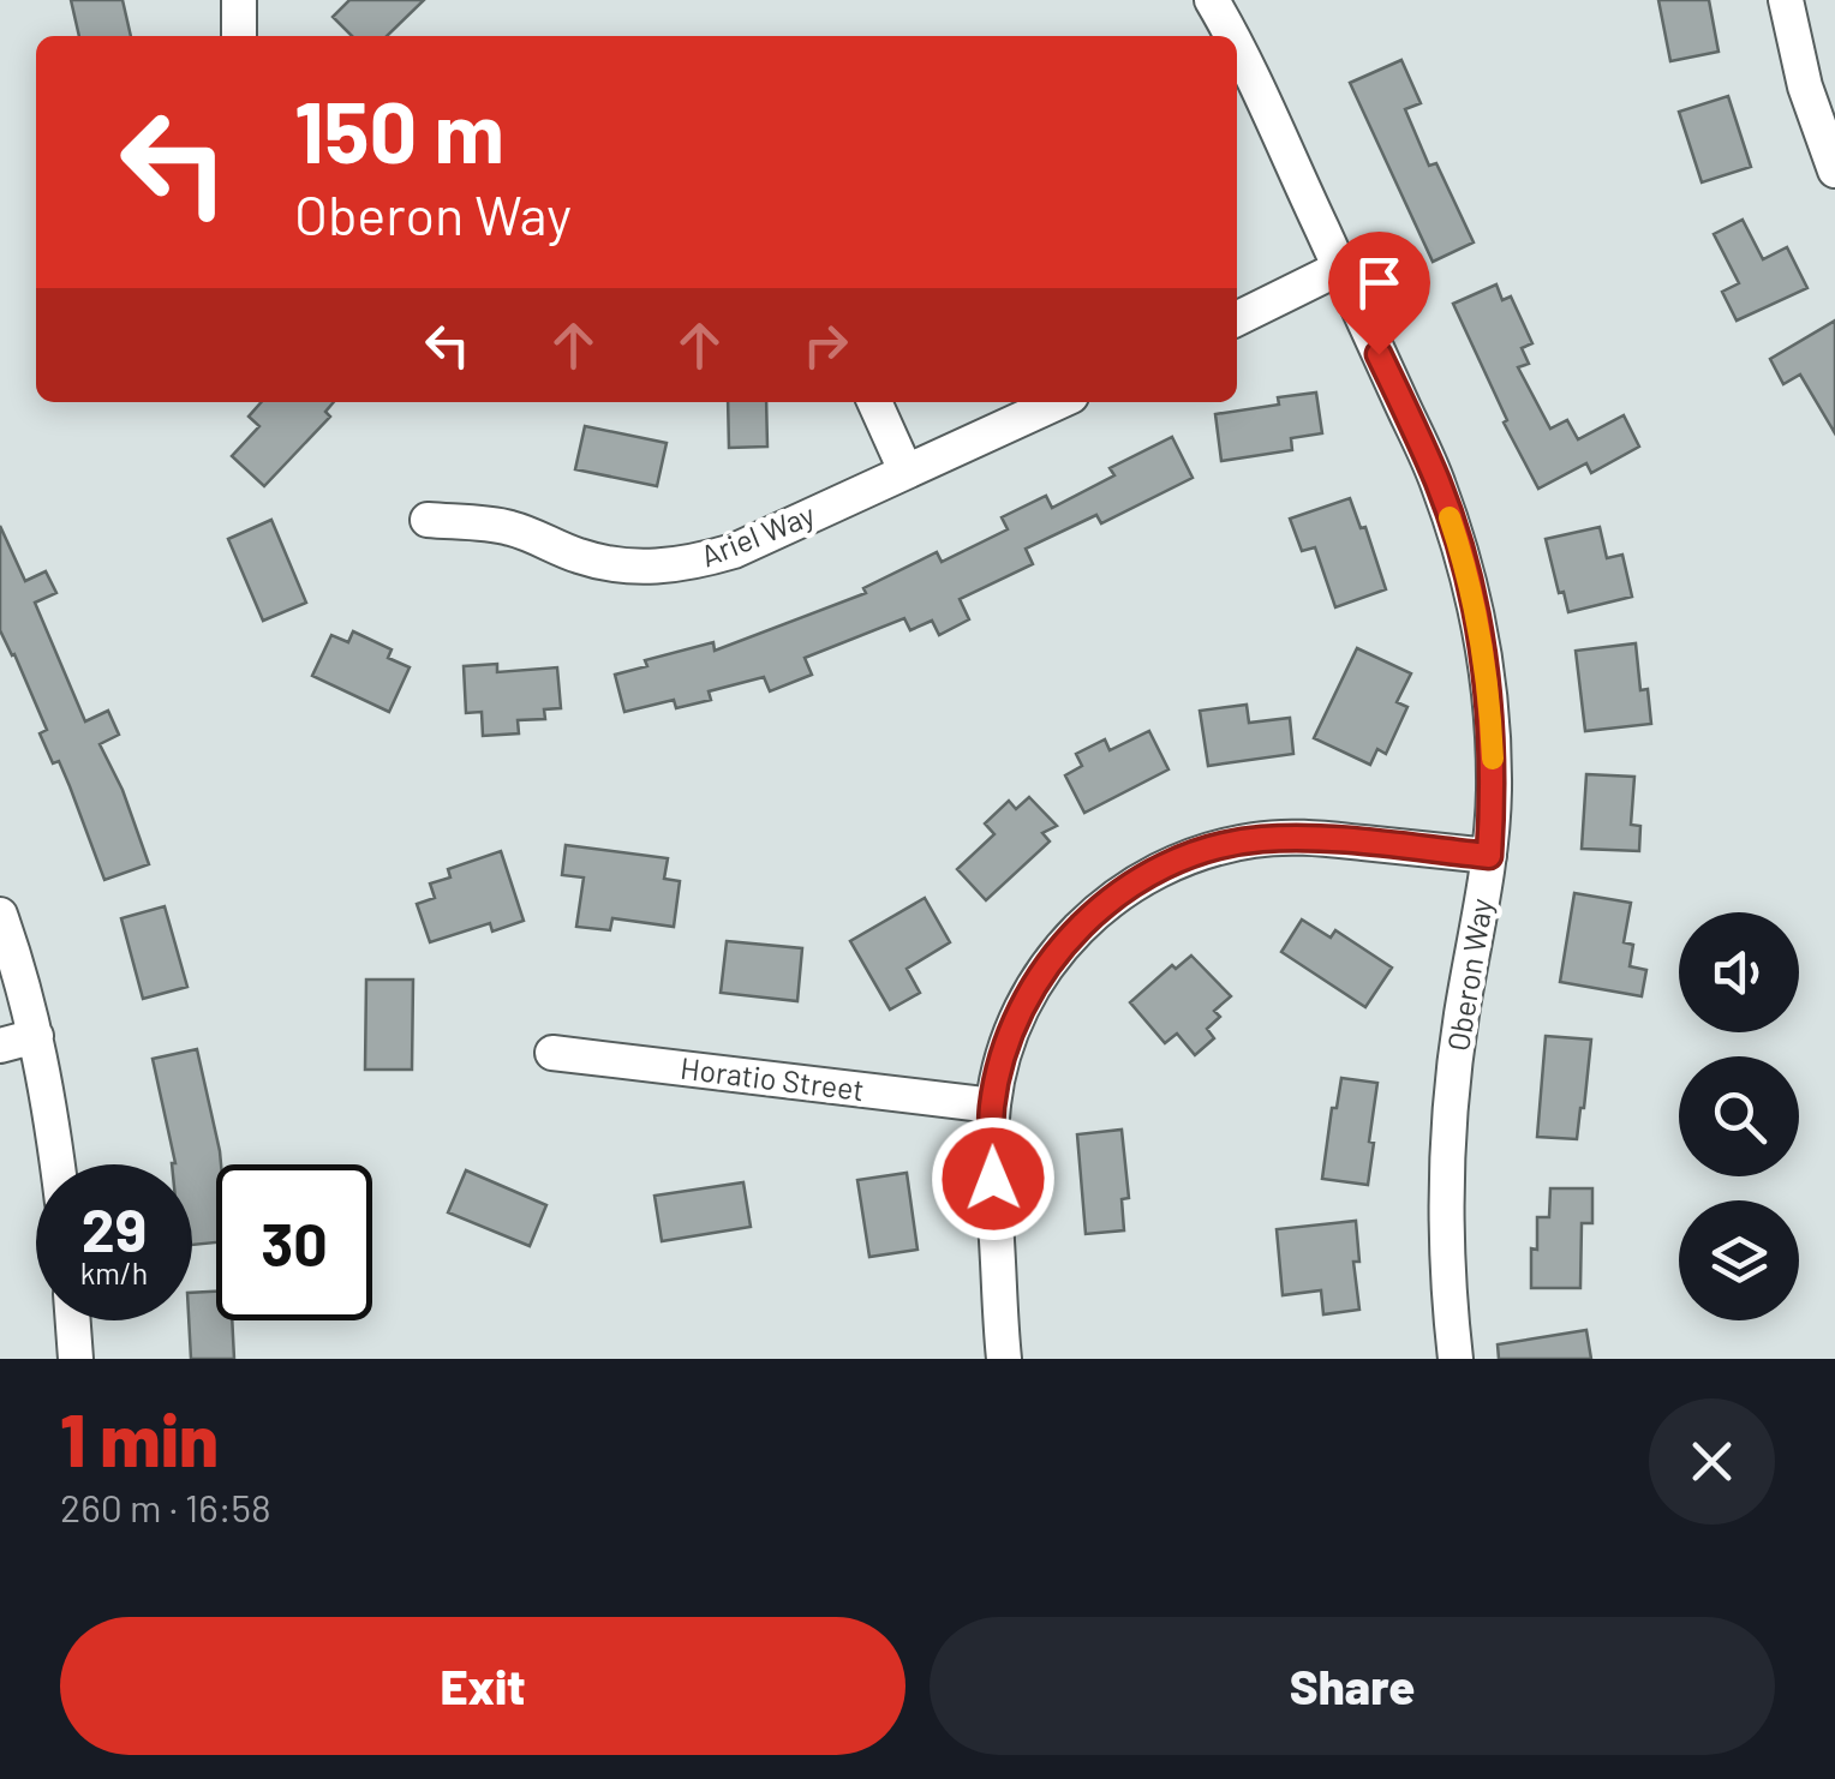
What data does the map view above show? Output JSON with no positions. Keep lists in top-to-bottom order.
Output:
{
  "streets": {
    "street": ["Ariel Way", "Oberon Way", "Horatio Street"]
  },
  "page": {
    "turn": ["150 m", "Oberon Way"],
    "speed": "29 km/h",
    "limit": "30",
    "heading": ["1 min", "260 m · 16:58"],
    "buttons": ["Exit", "Share"]
  }
}
